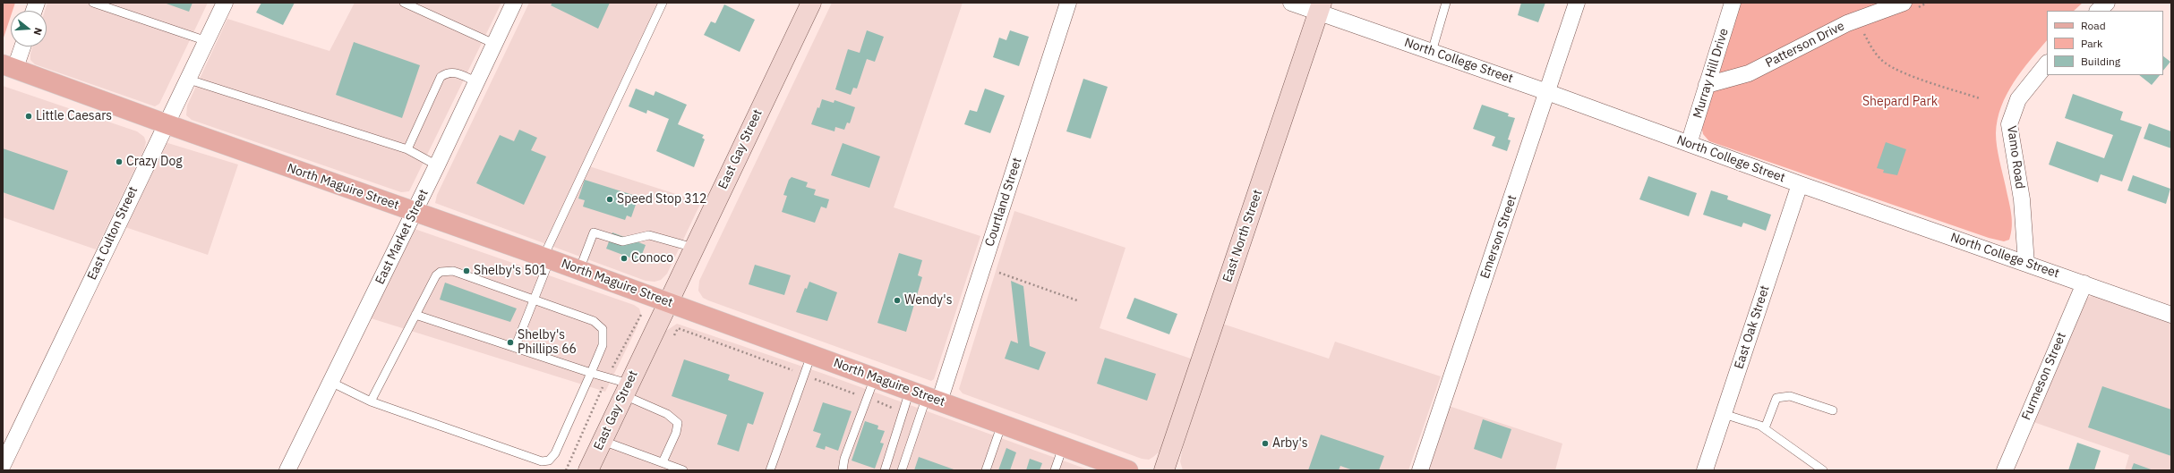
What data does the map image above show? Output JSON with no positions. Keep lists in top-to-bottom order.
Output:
{
  "streets": {
    "main road": ["East Gay Street", "North Maguire Street", "East North Street"],
    "street": [
      "Patterson Drive",
      "North College Street",
      "Murray Hill Drive",
      "Vamo Road",
      "Courtland Street",
      "East Culton Street",
      "East Market Street",
      "Emerson Street",
      "East Oak Street",
      "Furmeson Street"
    ]
  },
  "crossings": [
    ["Patterson Drive", "Murray Hill Drive"],
    ["North College Street", "Murray Hill Drive"],
    ["North College Street", "Vamo Road"],
    ["North College Street", "East North Street"],
    ["North College Street", "Emerson Street"],
    ["North College Street", "East Oak Street"],
    ["North College Street", "Furmeson Street"],
    ["East Gay Street", "North Maguire Street"],
    ["North Maguire Street", "Courtland Street"],
    ["North Maguire Street", "East Culton Street"],
    ["North Maguire Street", "East Market Street"]
  ],
  "parks": ["Shepard Park"],
  "places": [
    "Little Caesars",
    "Crazy Dog",
    "Speed Stop 312",
    "Conoco",
    "Shelby's 501",
    "Wendy's",
    "Shelby's Phillips 66",
    "Arby's"
  ],
  "legend": ["Road", "Park", "Building"],
  "north": "right"
}
